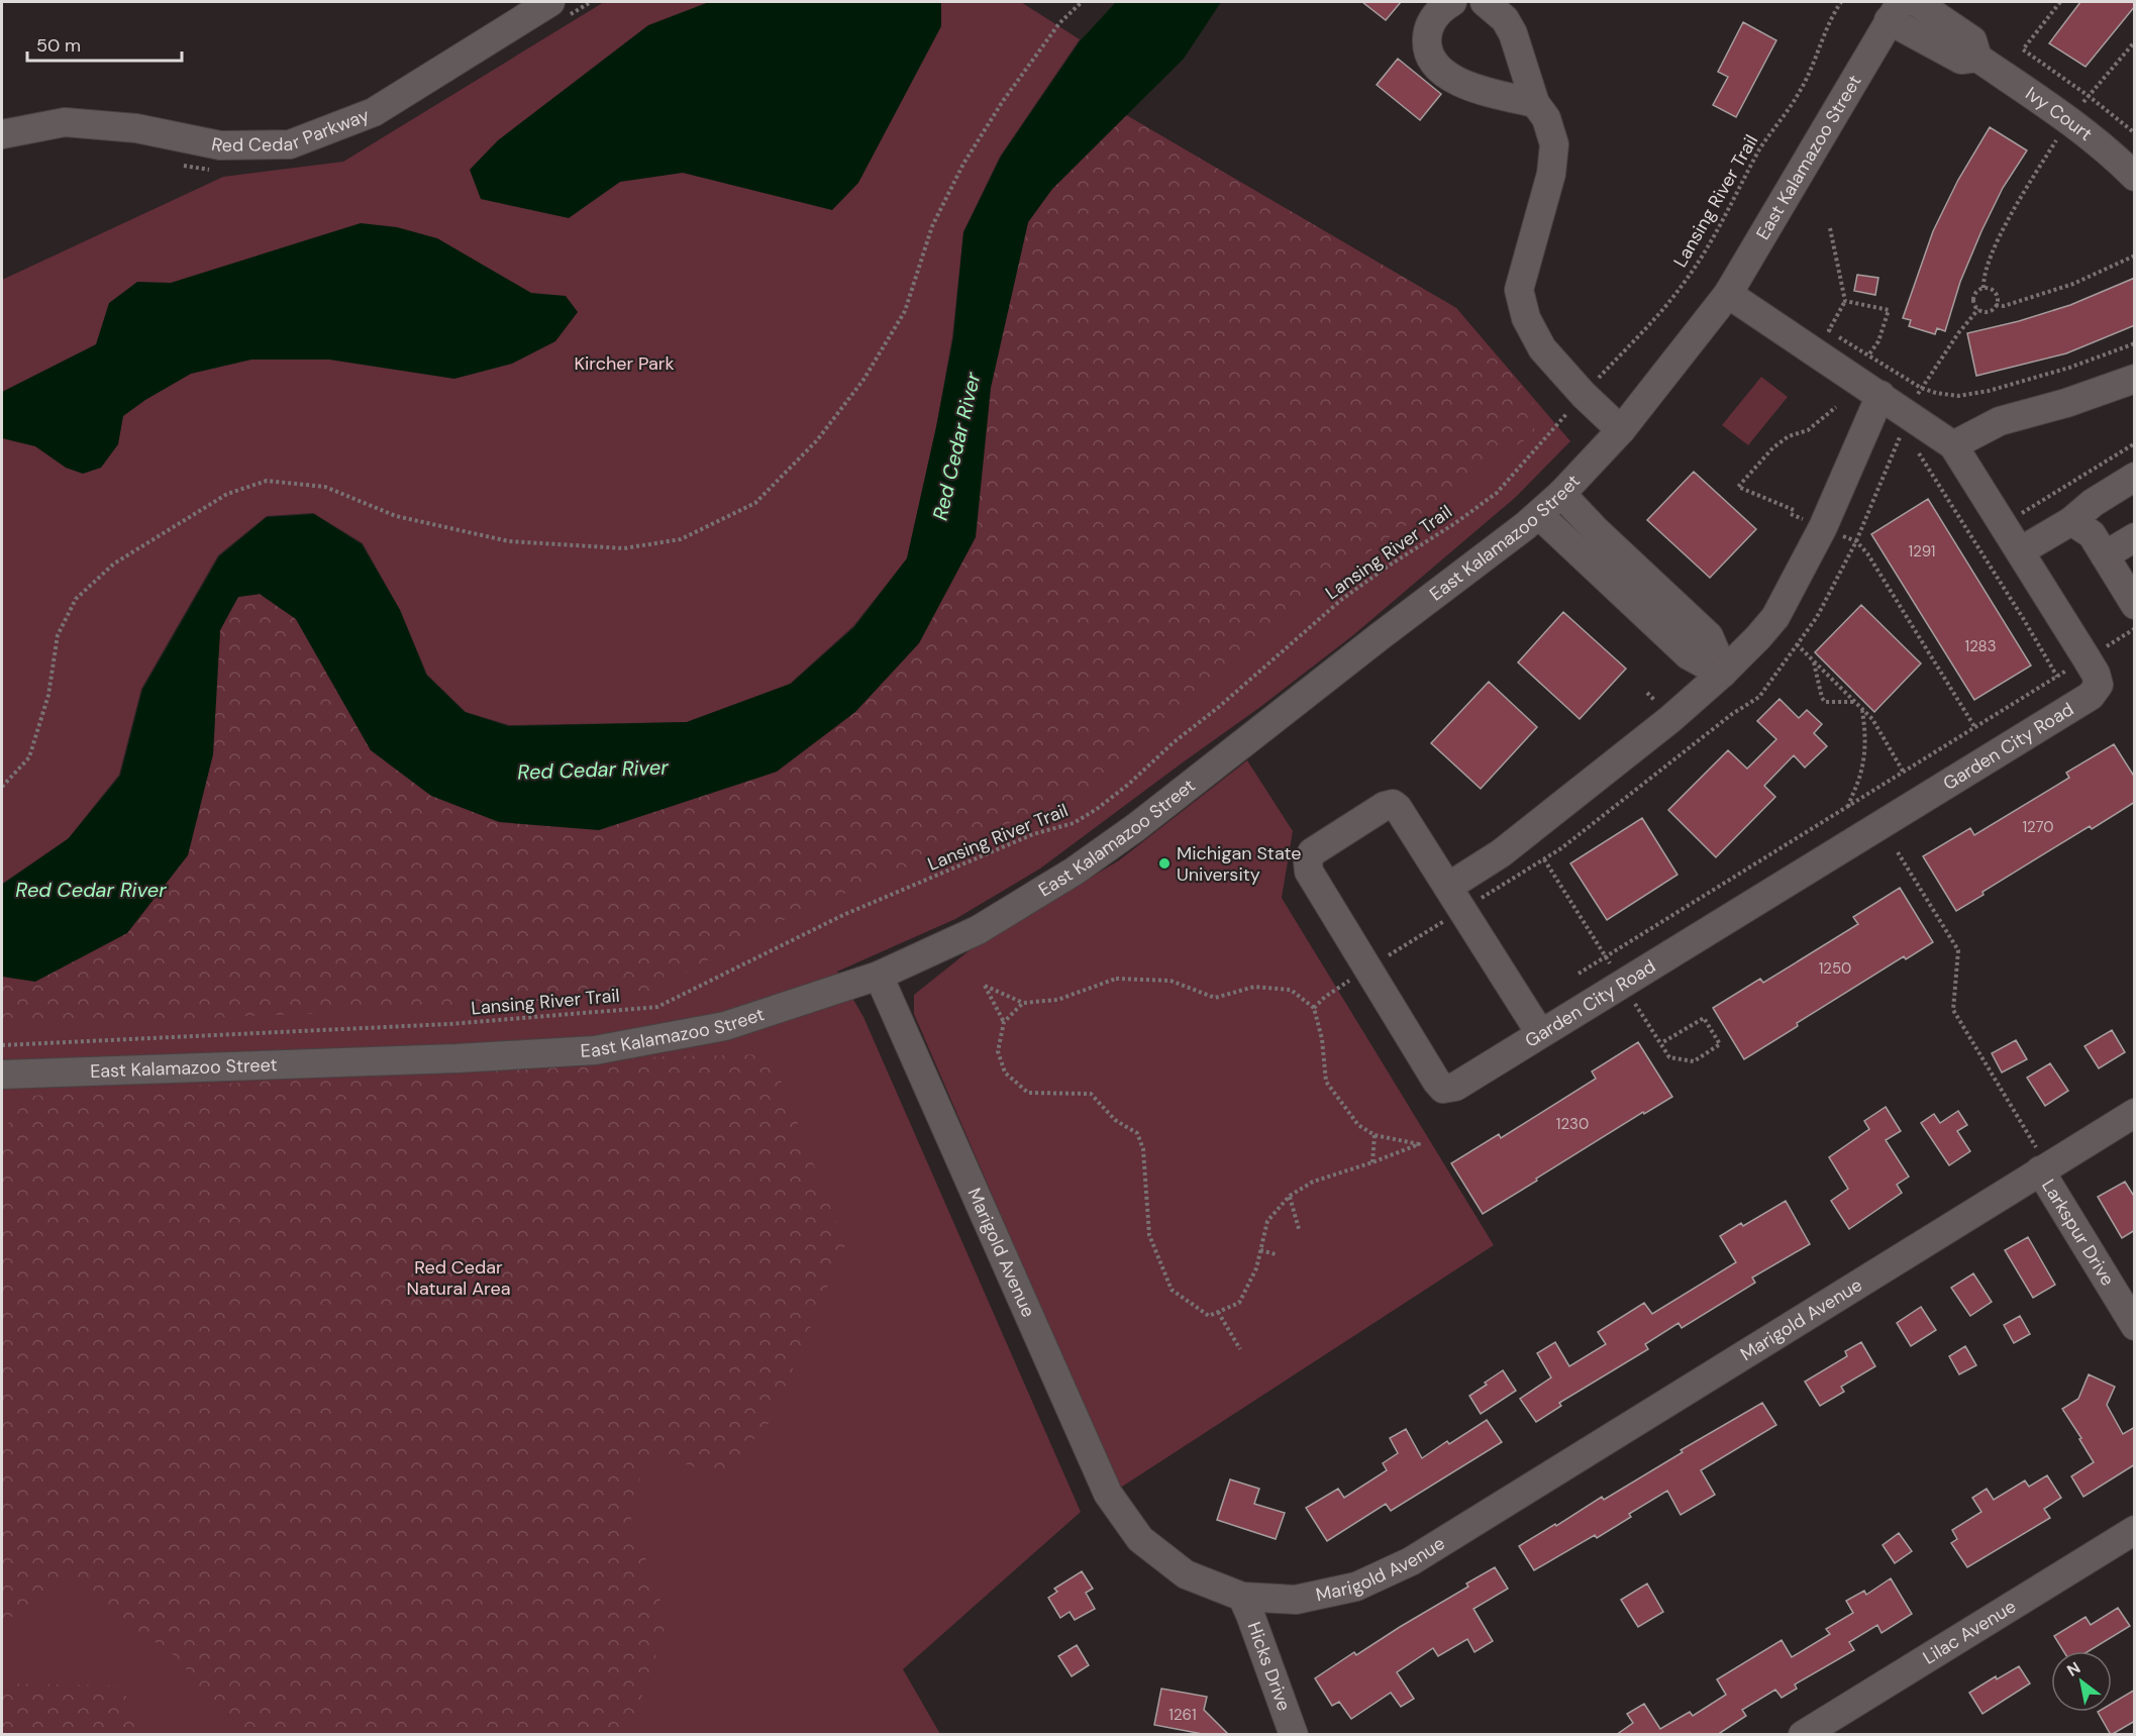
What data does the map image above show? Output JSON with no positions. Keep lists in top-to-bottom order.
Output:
{
  "streets": {
    "street": [
      "Ivy Court",
      "Red Cedar Parkway",
      "East Kalamazoo Street",
      "Garden City Road",
      "Larkspur Drive",
      "Marigold Avenue",
      "Lilac Avenue",
      "Hicks Drive"
    ],
    "path": ["Lansing River Trail"]
  },
  "crossings": [
    ["East Kalamazoo Street", "Garden City Road"],
    ["East Kalamazoo Street", "Marigold Avenue"],
    ["Larkspur Drive", "Marigold Avenue"],
    ["Marigold Avenue", "Hicks Drive"]
  ],
  "water": ["Red Cedar River"],
  "parks": ["Kircher Park", "Red Cedar Natural Area"],
  "places": ["Michigan State University"],
  "house_numbers": [
    "1291",
    "1283",
    "1270",
    "1250",
    "1230",
    "1261"
  ],
  "scale_bar": "50 m",
  "north": "top left"
}
